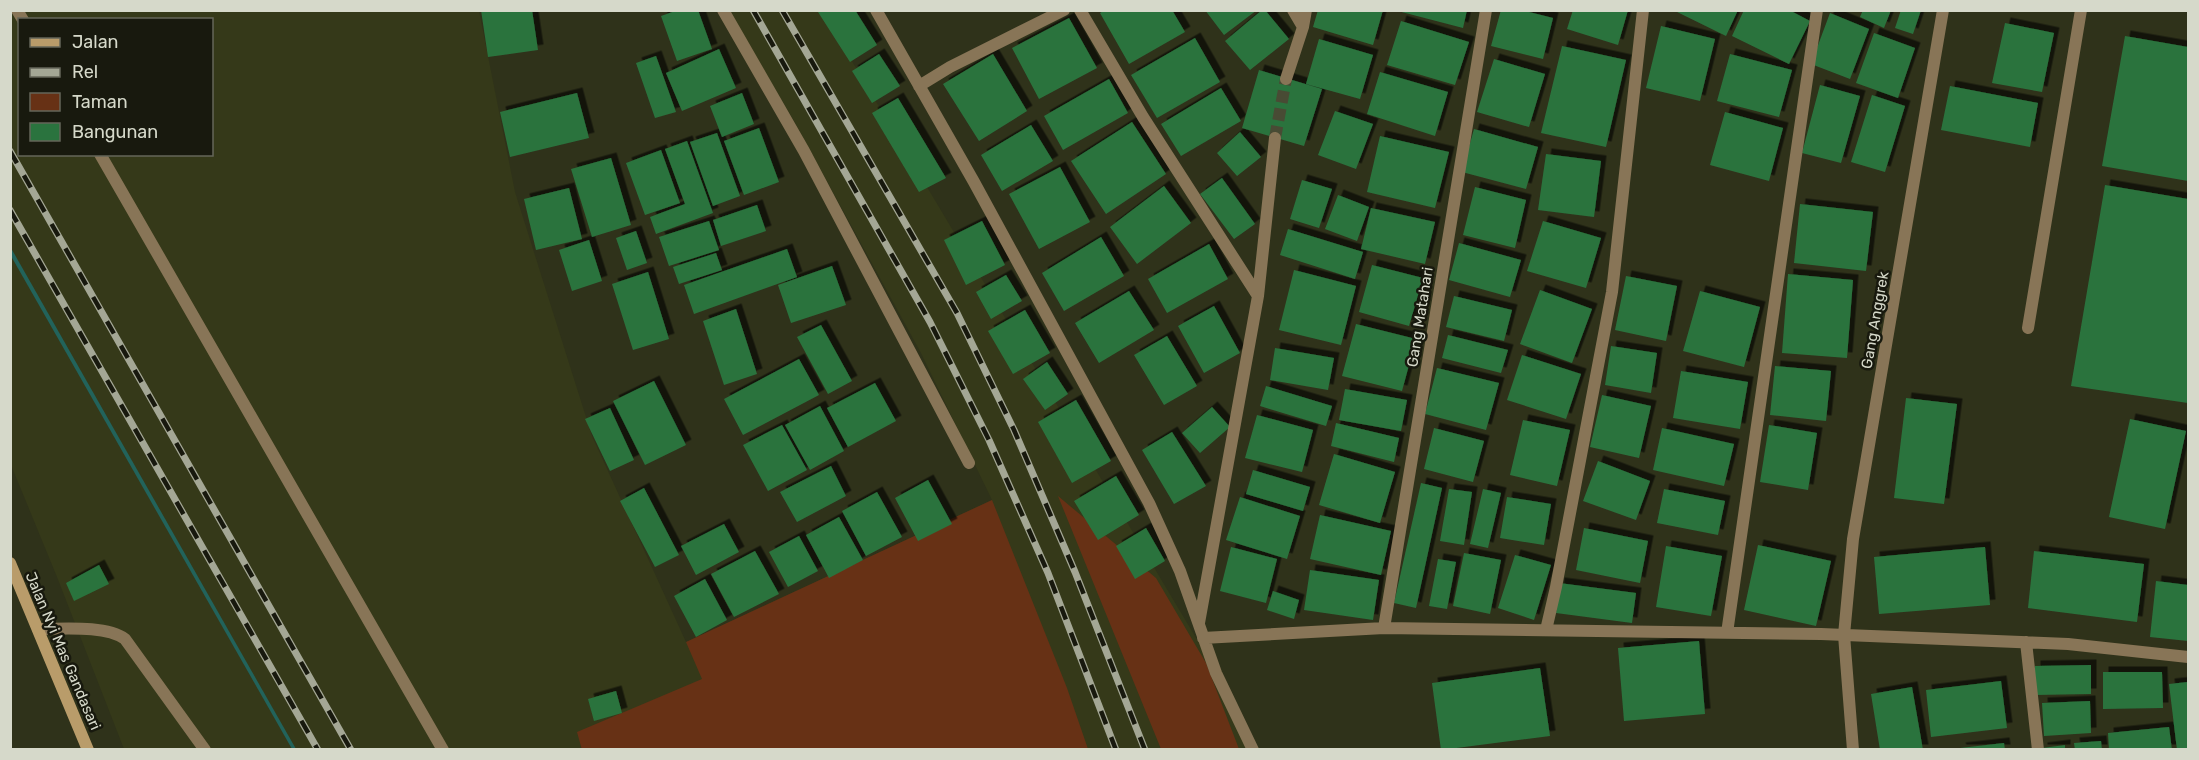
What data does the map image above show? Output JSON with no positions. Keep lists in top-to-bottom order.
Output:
{
  "streets": {
    "main road": ["Jalan Nyi Mas Gandasari"],
    "street": ["Gang Matahari", "Gang Anggrek"]
  },
  "legend": [
    "Jalan",
    "Rel",
    "Taman",
    "Bangunan"
  ]
}
